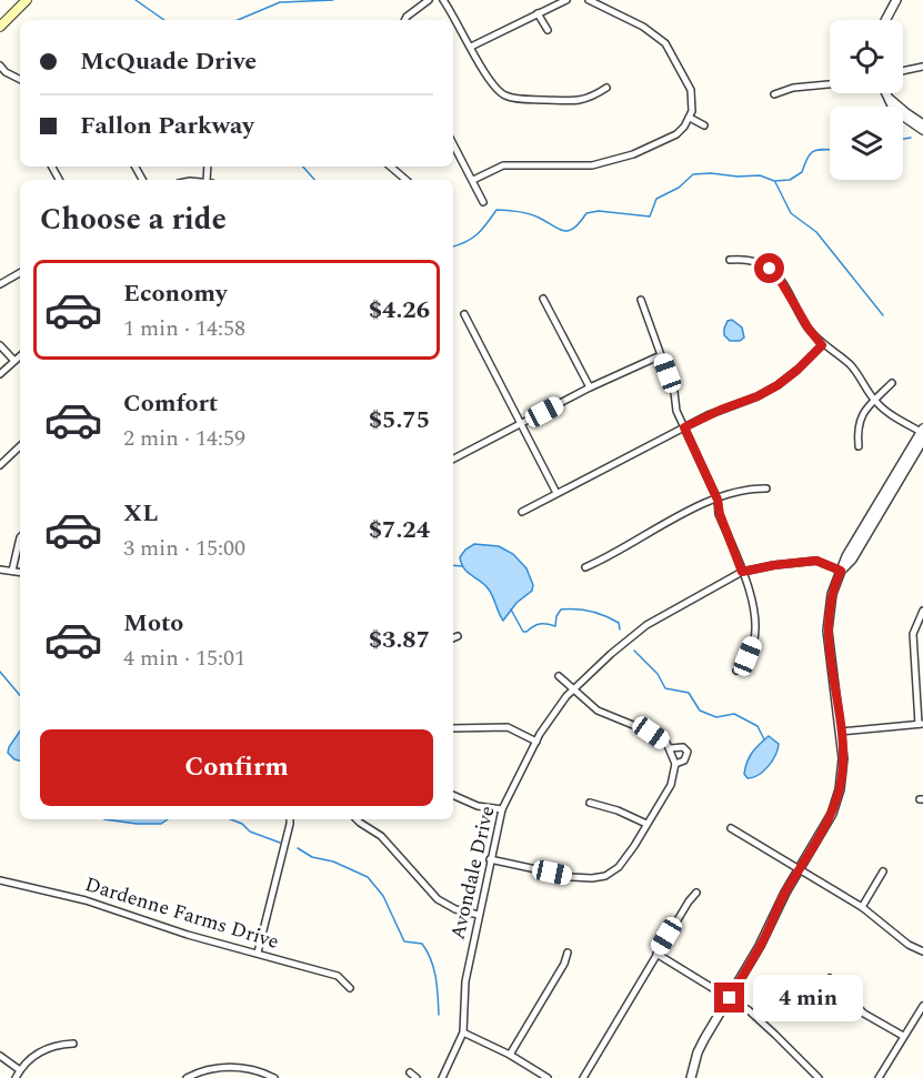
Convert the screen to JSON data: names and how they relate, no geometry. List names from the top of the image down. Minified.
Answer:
{"streets":{"street":["Avondale Drive","Dardenne Farms Drive"]},"page":{"banner":["McQuade Drive","Fallon Parkway"],"heading":"Choose a ride","list":[{"name":"Economy","note":"1 min · 14:58","value":"$4.26"},{"name":"Comfort","note":"2 min · 14:59","value":"$5.75"},{"name":"XL","note":"3 min · 15:00","value":"$7.24"},{"name":"Moto","note":"4 min · 15:01","value":"$3.87"}],"buttons":"Confirm","bubble":"4 min"}}
